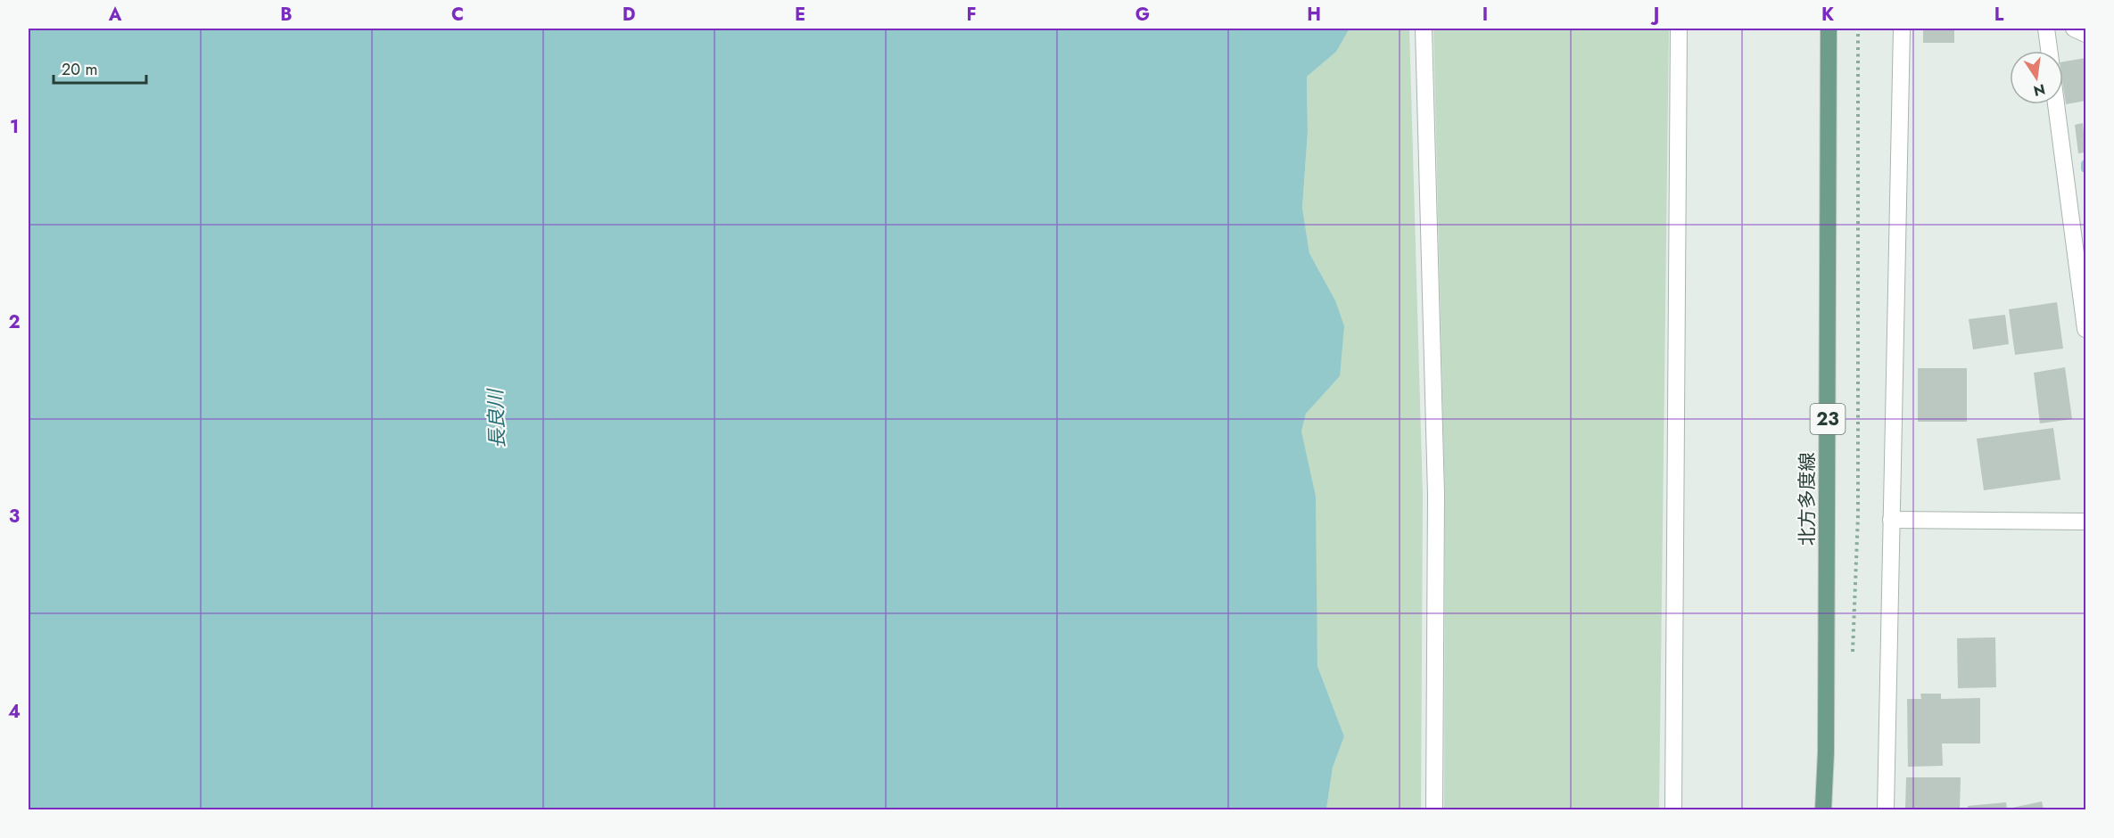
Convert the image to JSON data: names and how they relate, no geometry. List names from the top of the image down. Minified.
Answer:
{"streets":{"main road":["23","北方多度線"]},"water":["長良川"],"scale_bar":"20 m","north":"bottom","grid":{"columns":["A","B","C","D","E","F","G","H","I","J","K","L"],"rows":["1","2","3","4"]}}
